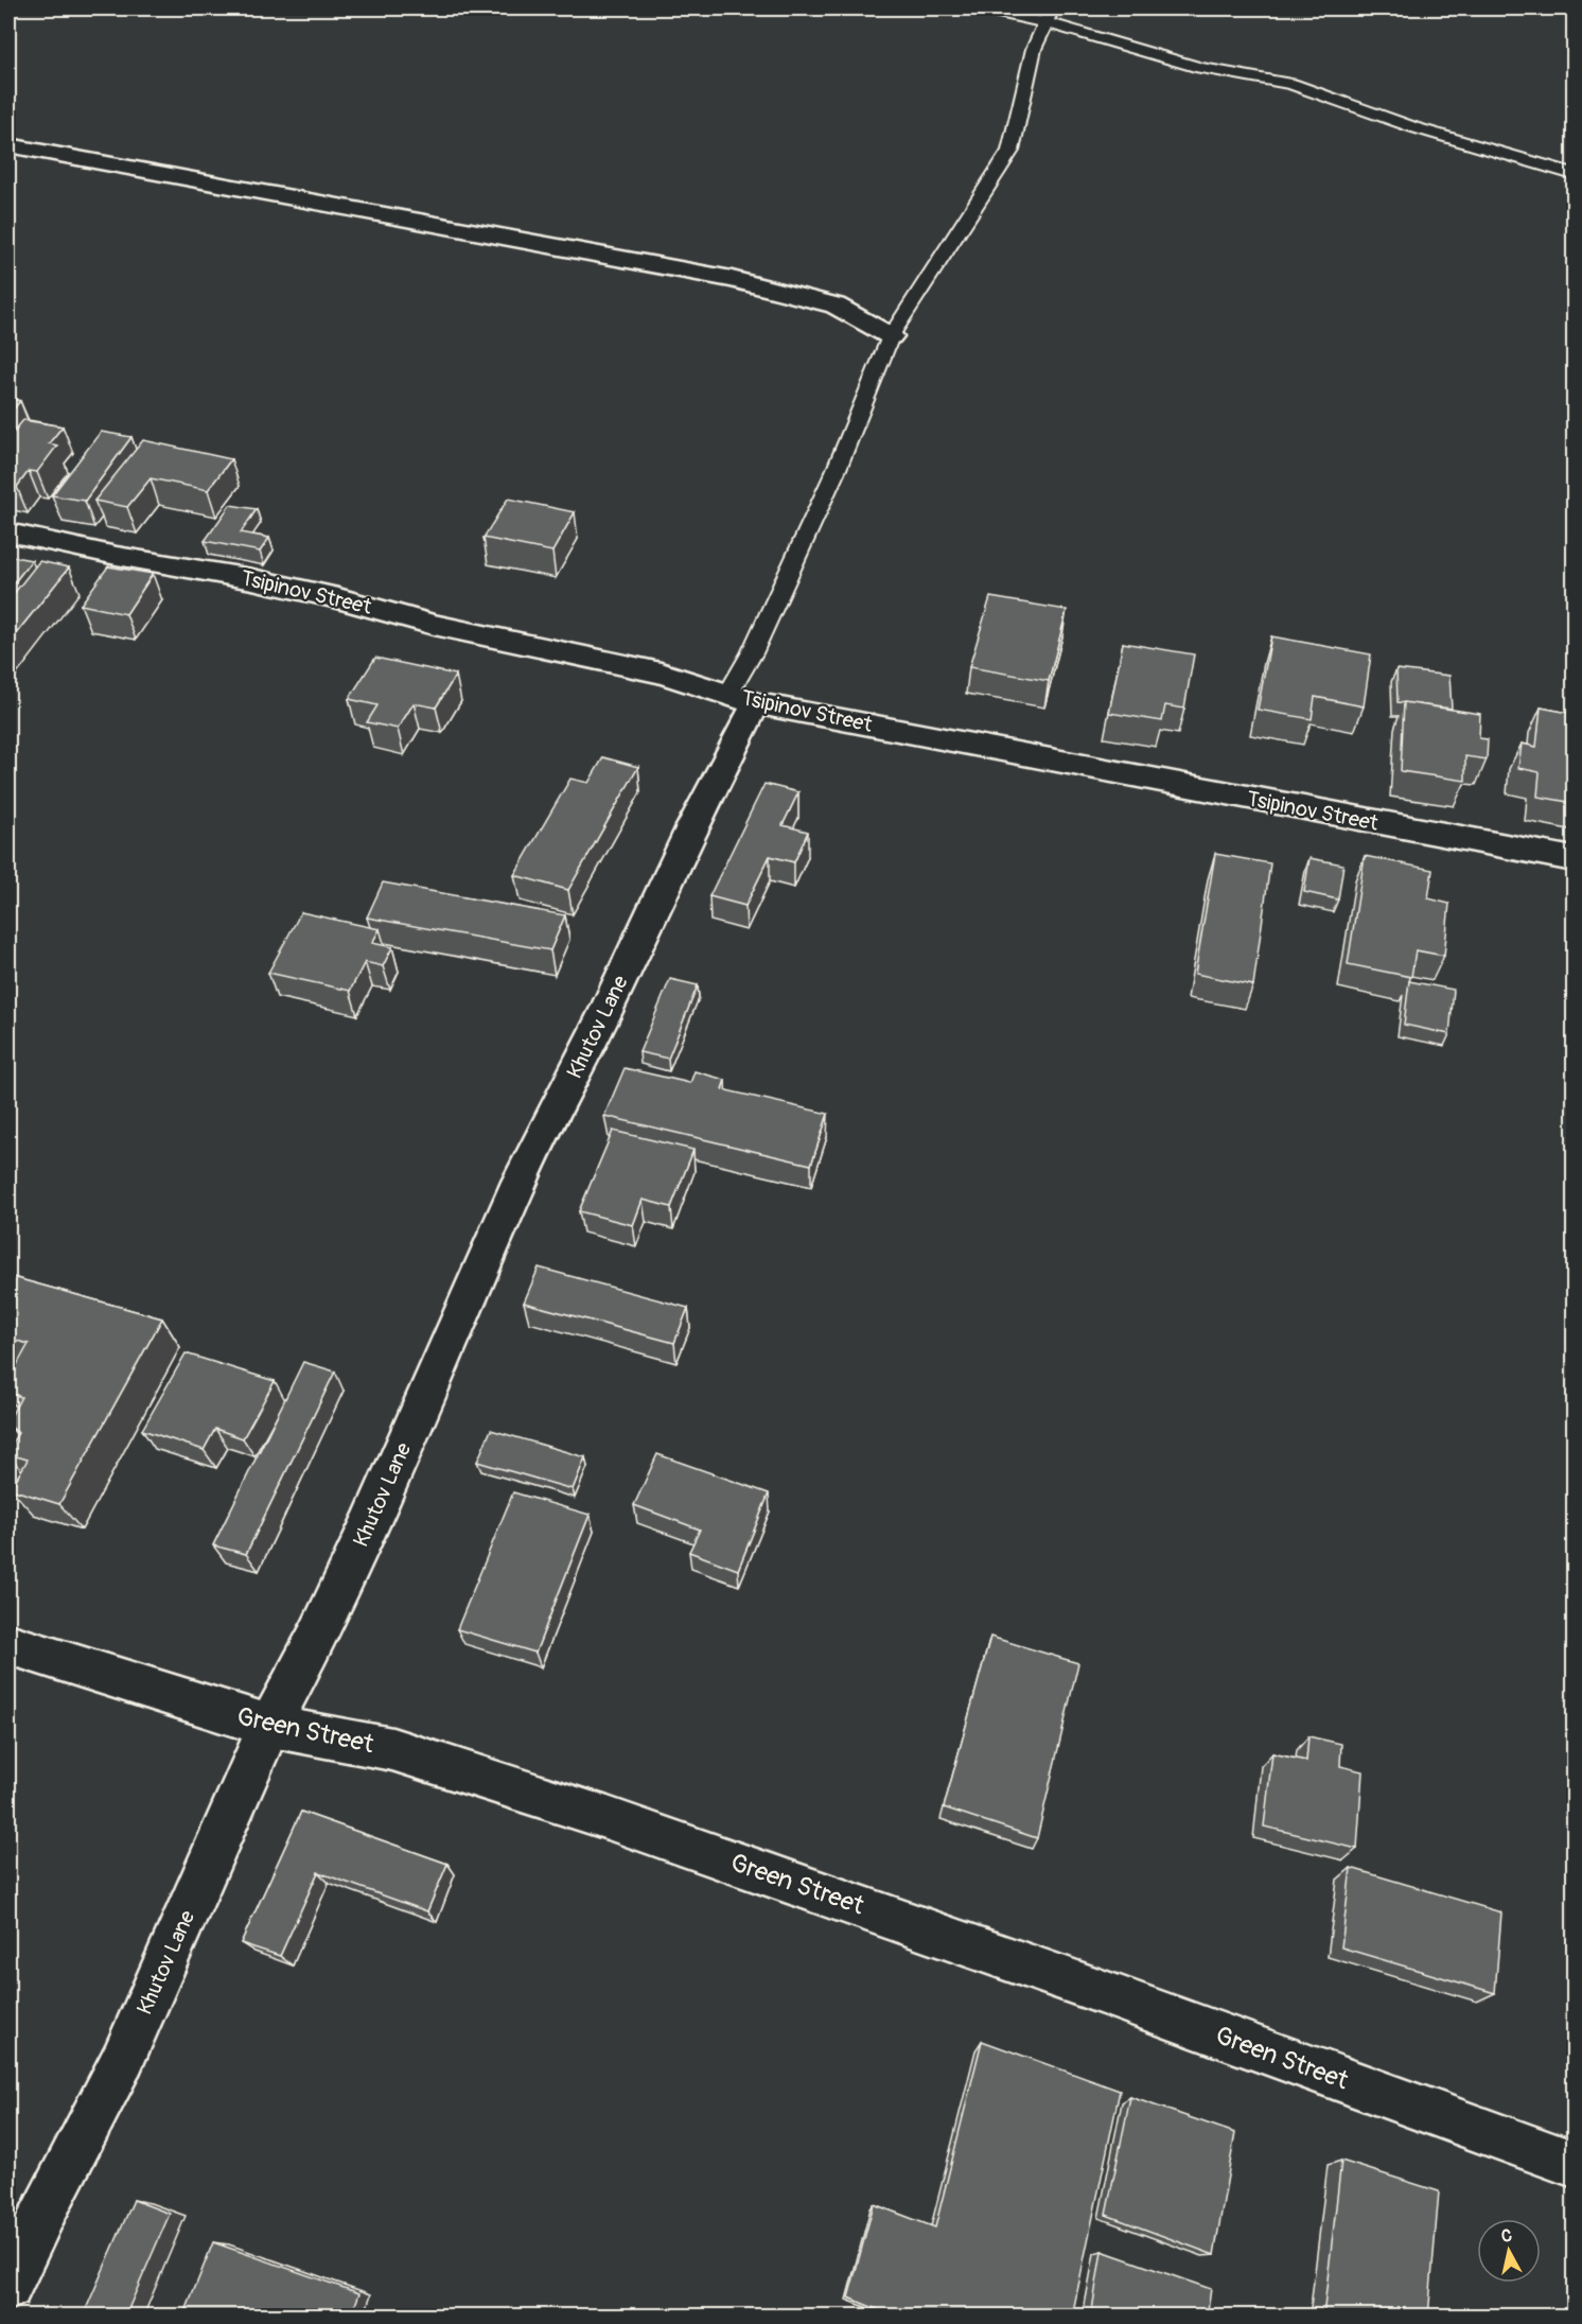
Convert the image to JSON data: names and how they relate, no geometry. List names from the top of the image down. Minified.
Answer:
{"streets":{"street":["Tsipinov Street","Khutov Lane","Green Street"]},"crossings":[["Tsipinov Street","Khutov Lane"],["Khutov Lane","Green Street"]],"north":"top"}
